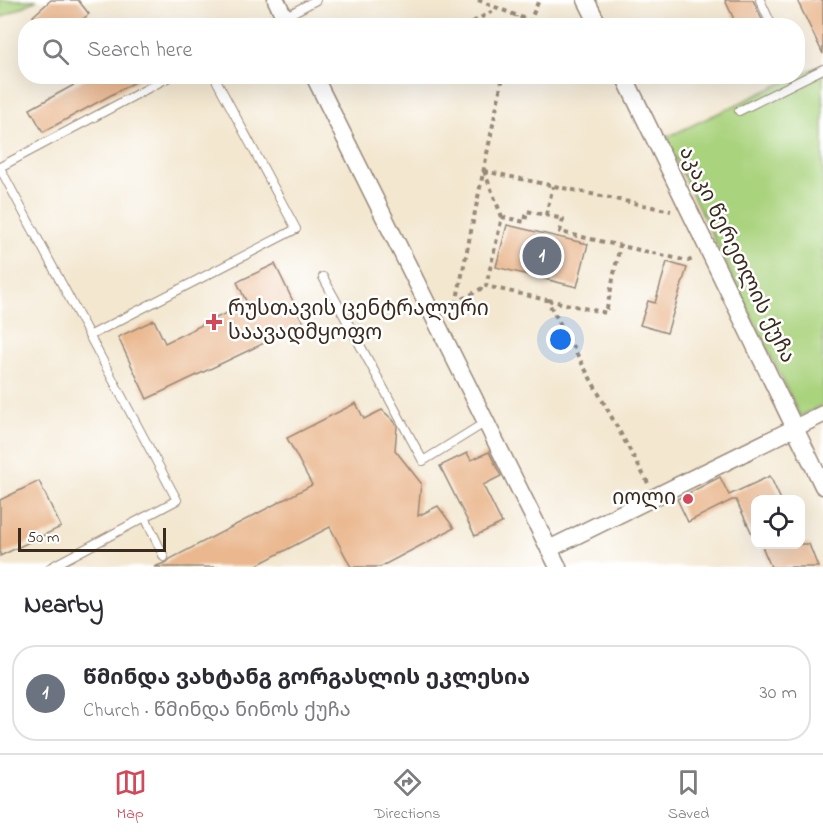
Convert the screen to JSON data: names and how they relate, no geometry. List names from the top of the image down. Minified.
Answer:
{"streets":{"street":["აკაკი წერეთლის ქუჩა"]},"places":{"health":["რუსთავის ცენტრალური საავადმყოფო"],"other":["იოლი"]},"scale_bar":"50 m","page":{"search":"Search here","pins":"1","scale":"50 m","heading":"Nearby","list":[{"mark":"1","name":"წმინდა ვახტანგ გორგასლის ეკლესია","note":"Church · წმინდა ნინოს ქუჩა","value":"30 m"}],"nav":["Map","Directions","Saved"]}}
